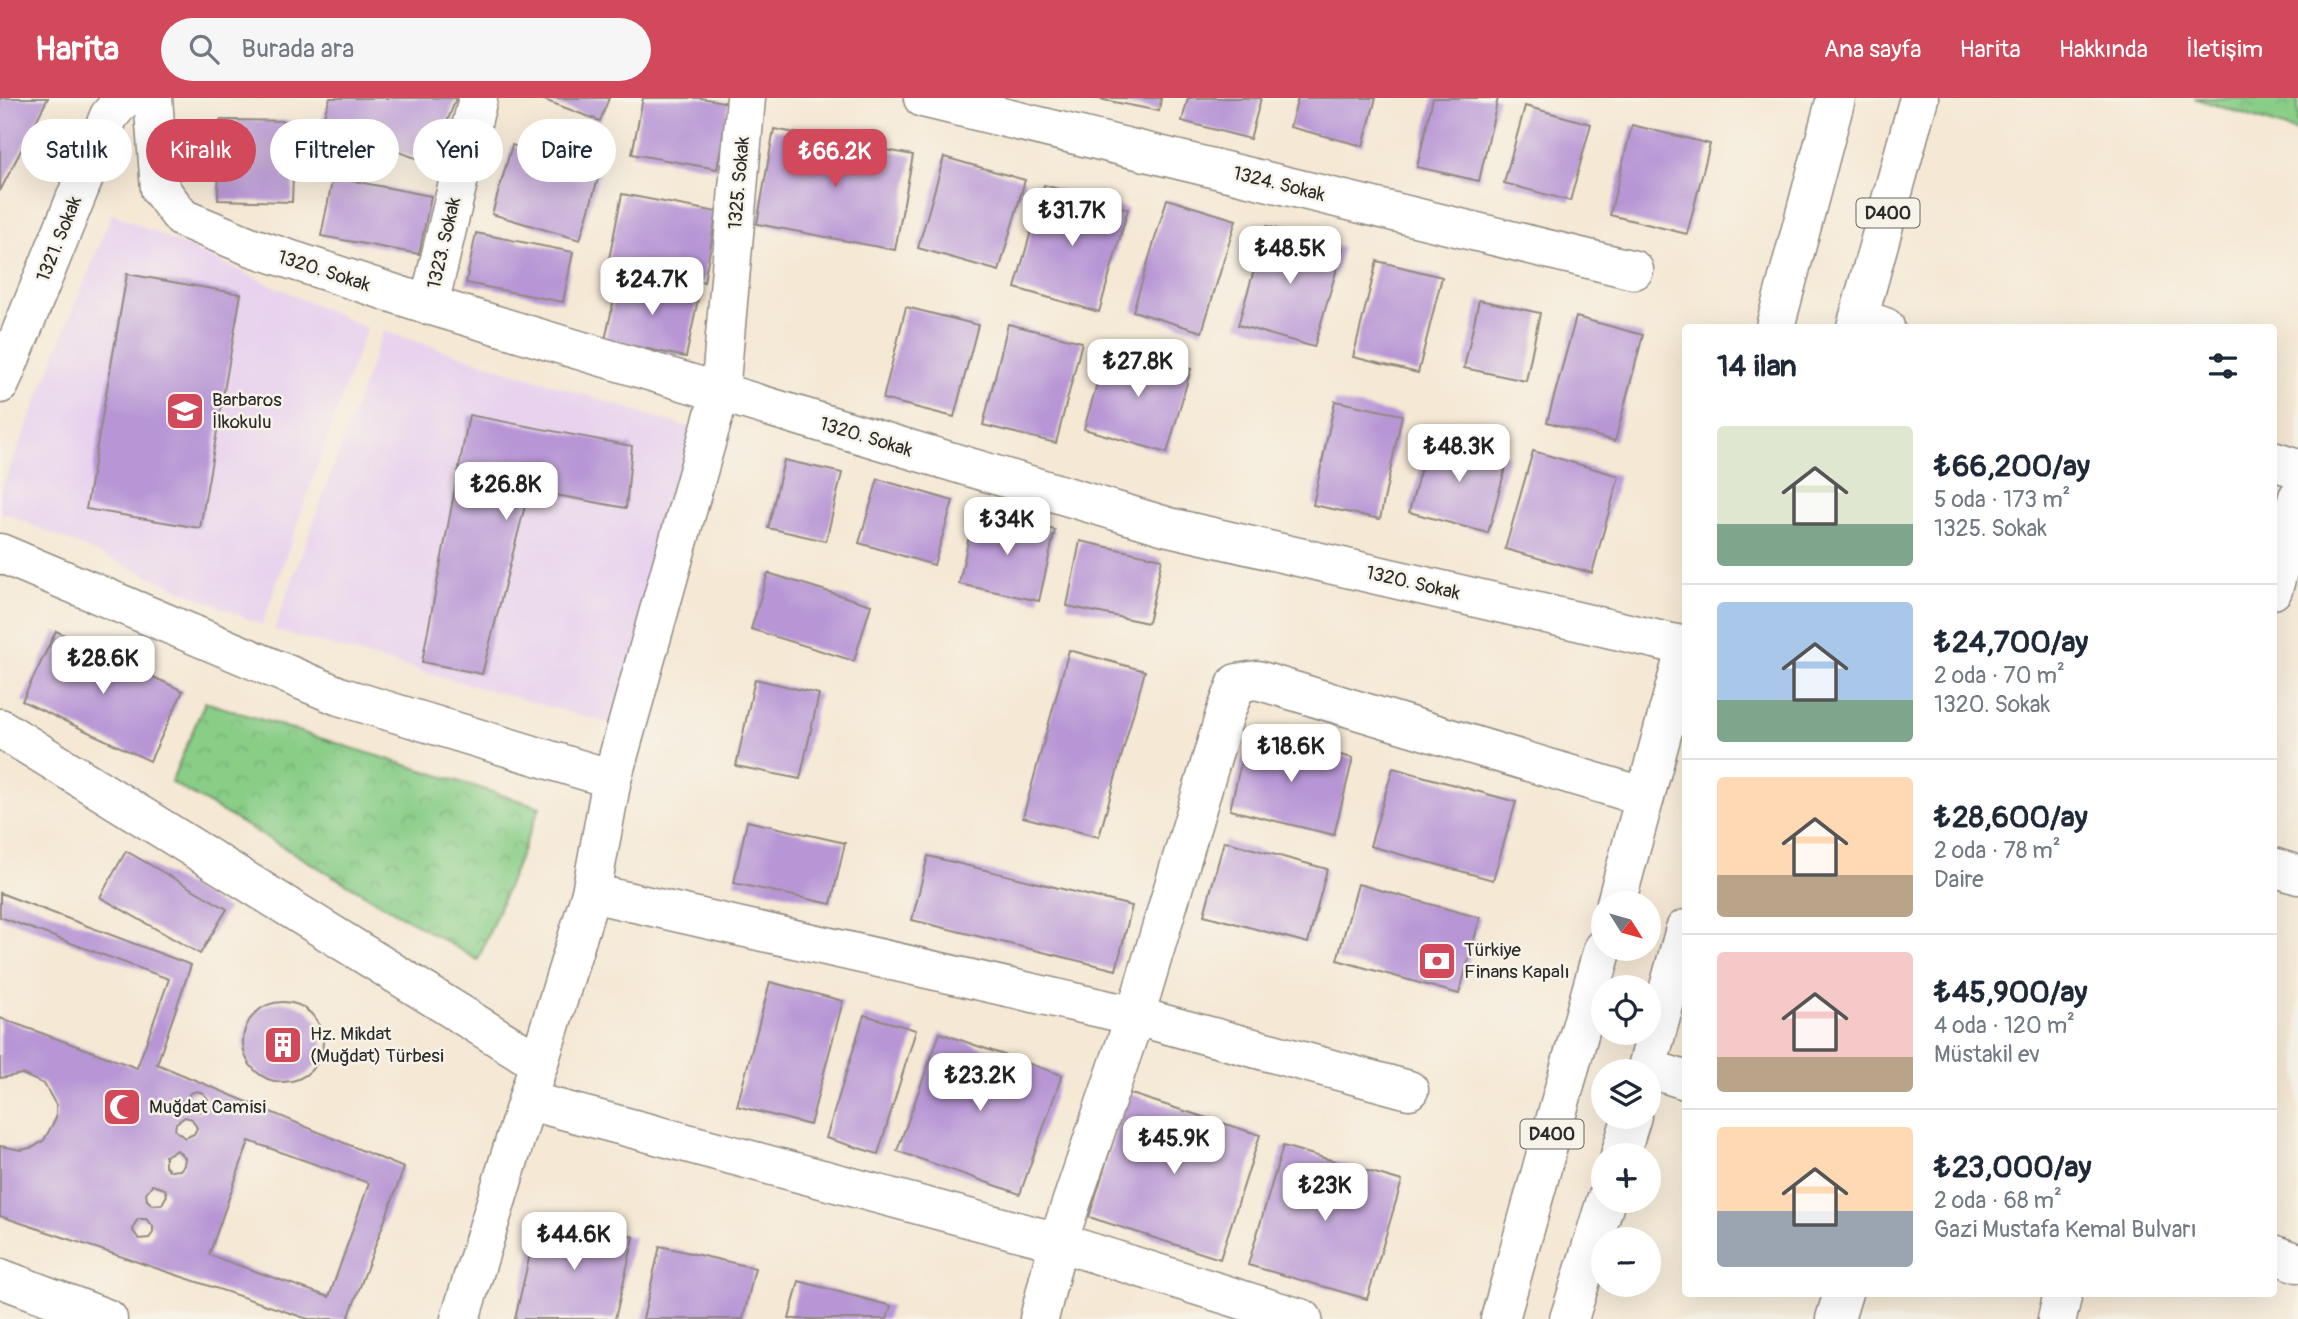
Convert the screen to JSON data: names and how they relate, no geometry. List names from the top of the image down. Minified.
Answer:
{"streets":{"main road":["1325. Sokak","1324. Sokak","D400","1321. Sokak","1323. Sokak","1320. Sokak"]},"crossings":[["1325. Sokak","1320. Sokak"],["1323. Sokak","1320. Sokak"]],"places":{"school or university":["Barbaros İlkokulu"],"bank":["Türkiye Finans Kapalı"],"building":["Hz. Mikdat (Muğdat) Türbesi"],"mosque":["Muğdat Camisi"]},"north":"bottom right","page":{"header":"Harita","search":"Burada ara","nav":["Ana sayfa","Harita","Hakkında","İletişim"],"chip":["Satılık","Kiralık","Filtreler","Yeni","Daire"],"price":["₺66.2K","₺31.7K","₺48.5K","₺24.7K","₺27.8K","₺48.3K","₺26.8K","₺34K","₺28.6K","₺18.6K","₺23.2K","₺45.9K","₺23K","₺44.6K"],"heading":"14 ilan","list":[{"name":"₺66,200/ay","note":"5 oda · 173 m² · 1325. Sokak"},{"name":"₺24,700/ay","note":"2 oda · 70 m² · 1320. Sokak"},{"name":"₺28,600/ay","note":"2 oda · 78 m² · Daire"},{"name":"₺45,900/ay","note":"4 oda · 120 m² · Müstakil ev"},{"name":"₺23,000/ay","note":"2 oda · 68 m² · Gazi Mustafa Kemal Bulvarı"}],"map_buttons":["+","−"]}}
